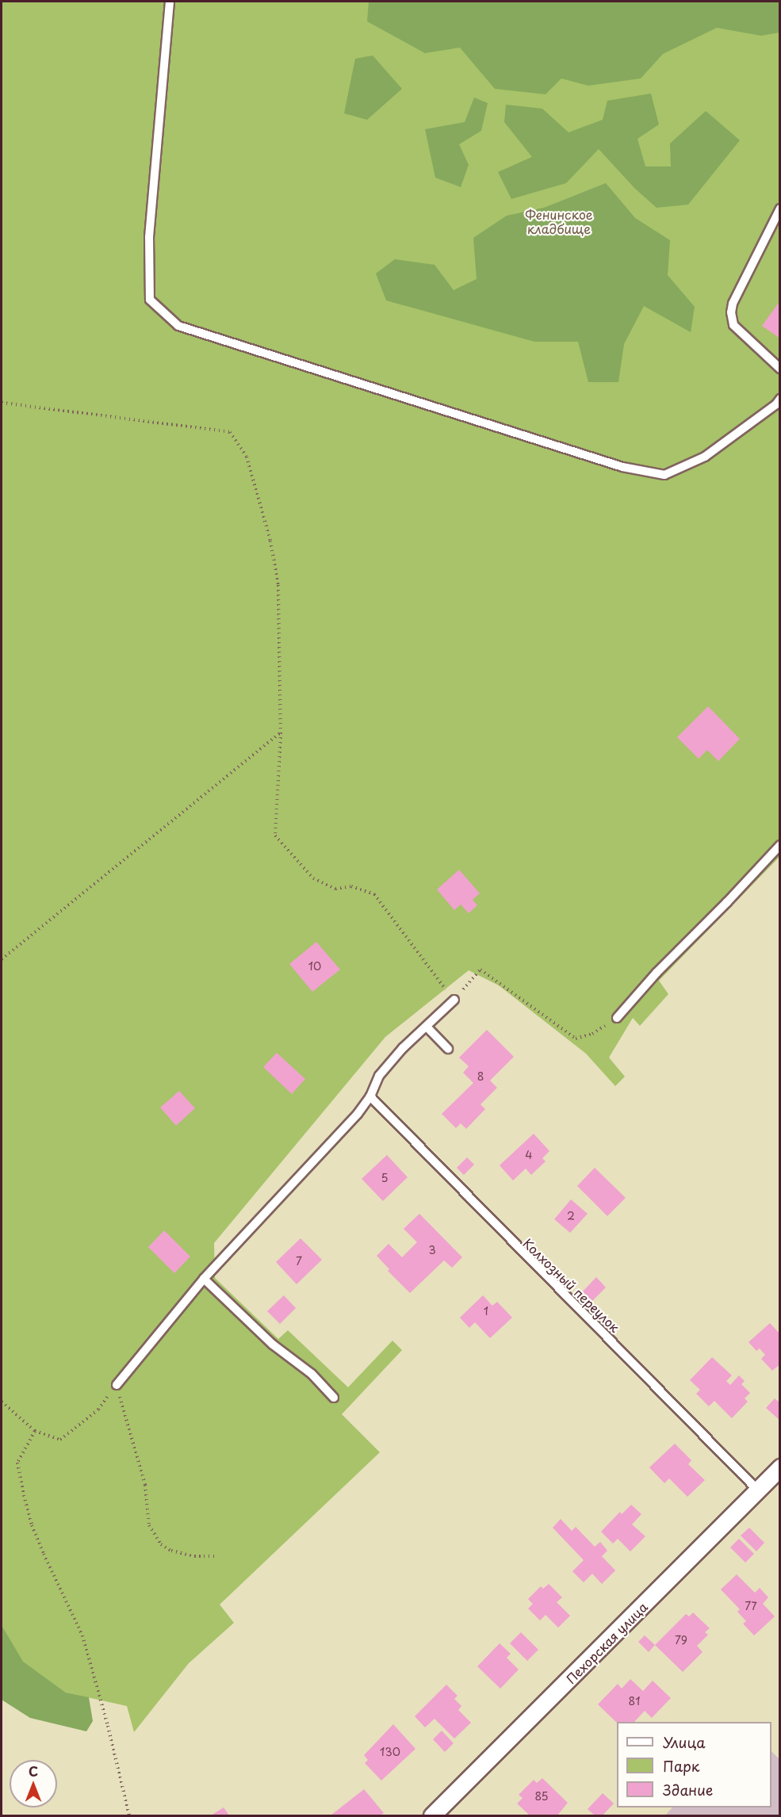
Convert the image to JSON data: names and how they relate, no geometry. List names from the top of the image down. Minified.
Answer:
{"streets":{"street":["Пехорская улица"],"lane":["Колхозный переулок"]},"crossings":[["Колхозный переулок","Пехорская улица"]],"parks":["Фенинское кладбище"],"house_numbers":["10","8","4","5","2","3","7","1","77","79","81","130","85"],"legend":["Улица","Парк","Здание"],"north":"top"}
